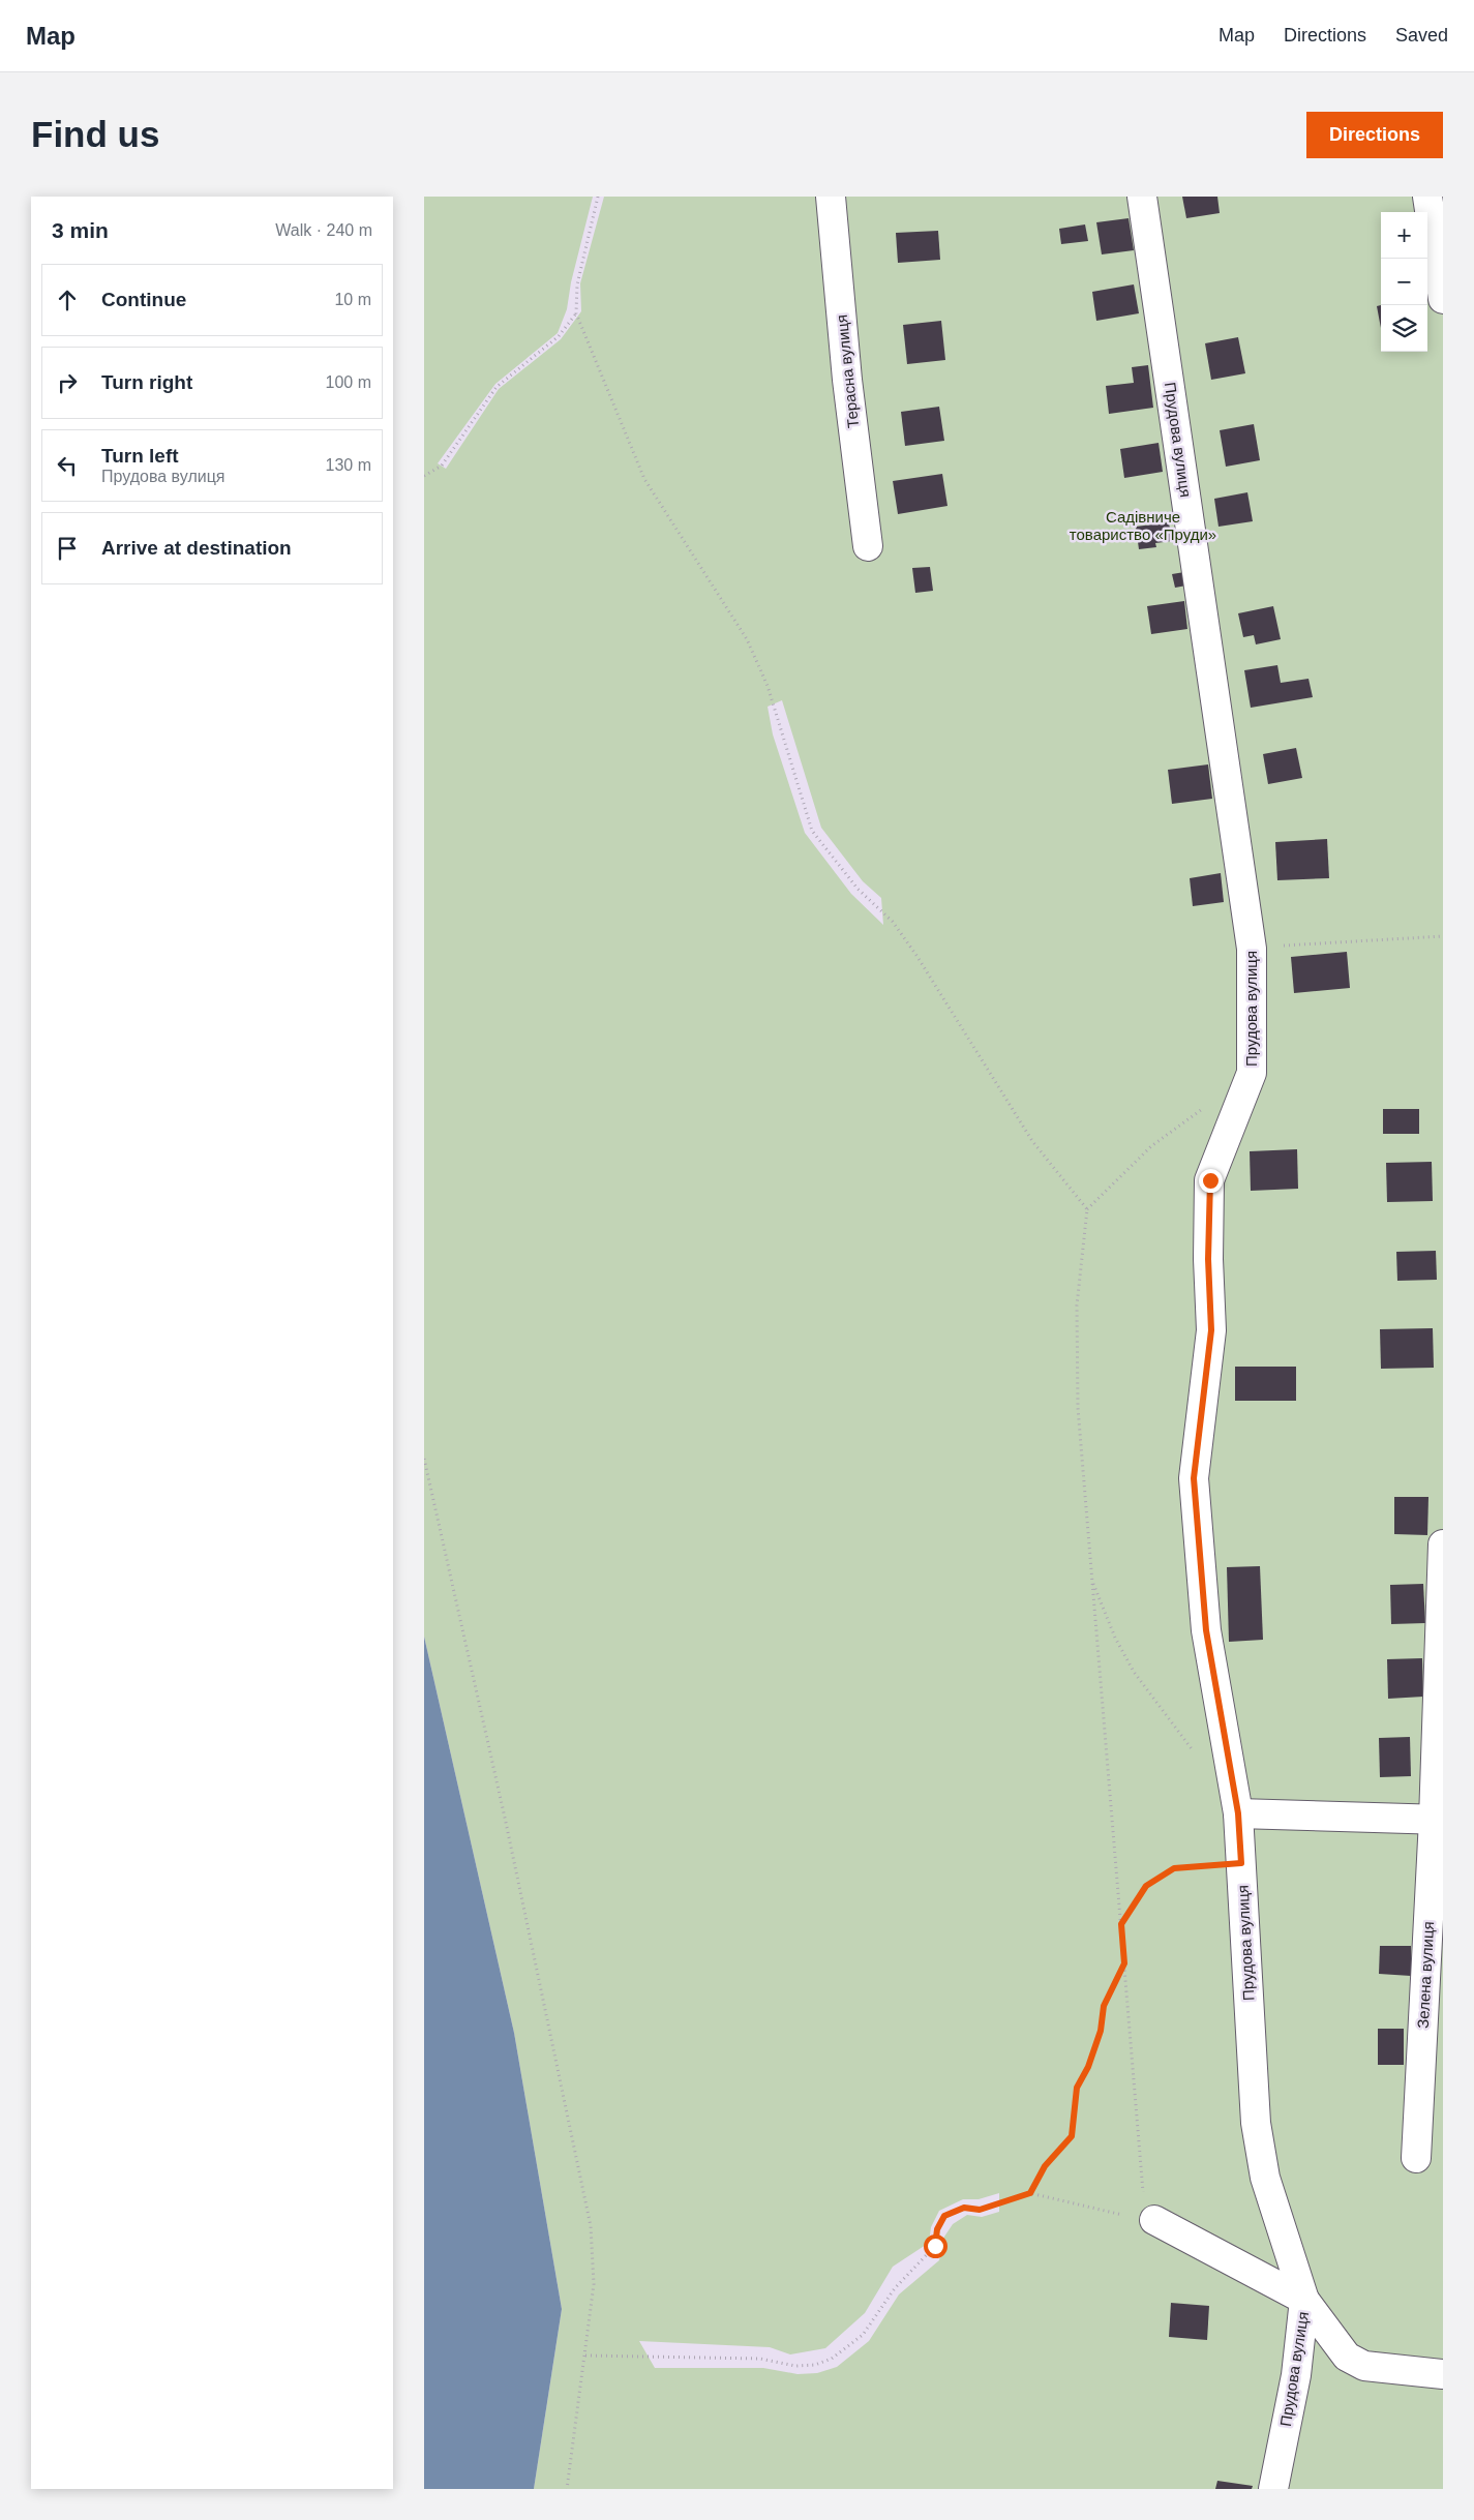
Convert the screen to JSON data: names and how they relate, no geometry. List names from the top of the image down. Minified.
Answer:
{"streets":{"lane":["Терасна вулиця","Прудова вулиця","Зелена вулиця"]},"parks":["Садівниче товариство «Пруди»"],"page":{"header":"Map","nav":["Map","Directions","Saved"],"buttons":"Directions","title":"Find us","heading":["3 min","Walk · 240 m"],"map_buttons":["+","−"],"list":[["Continue","10 m"],["Turn right","100 m"],["Turn left","Прудова вулиця","130 m"],"Arrive at destination"]}}
